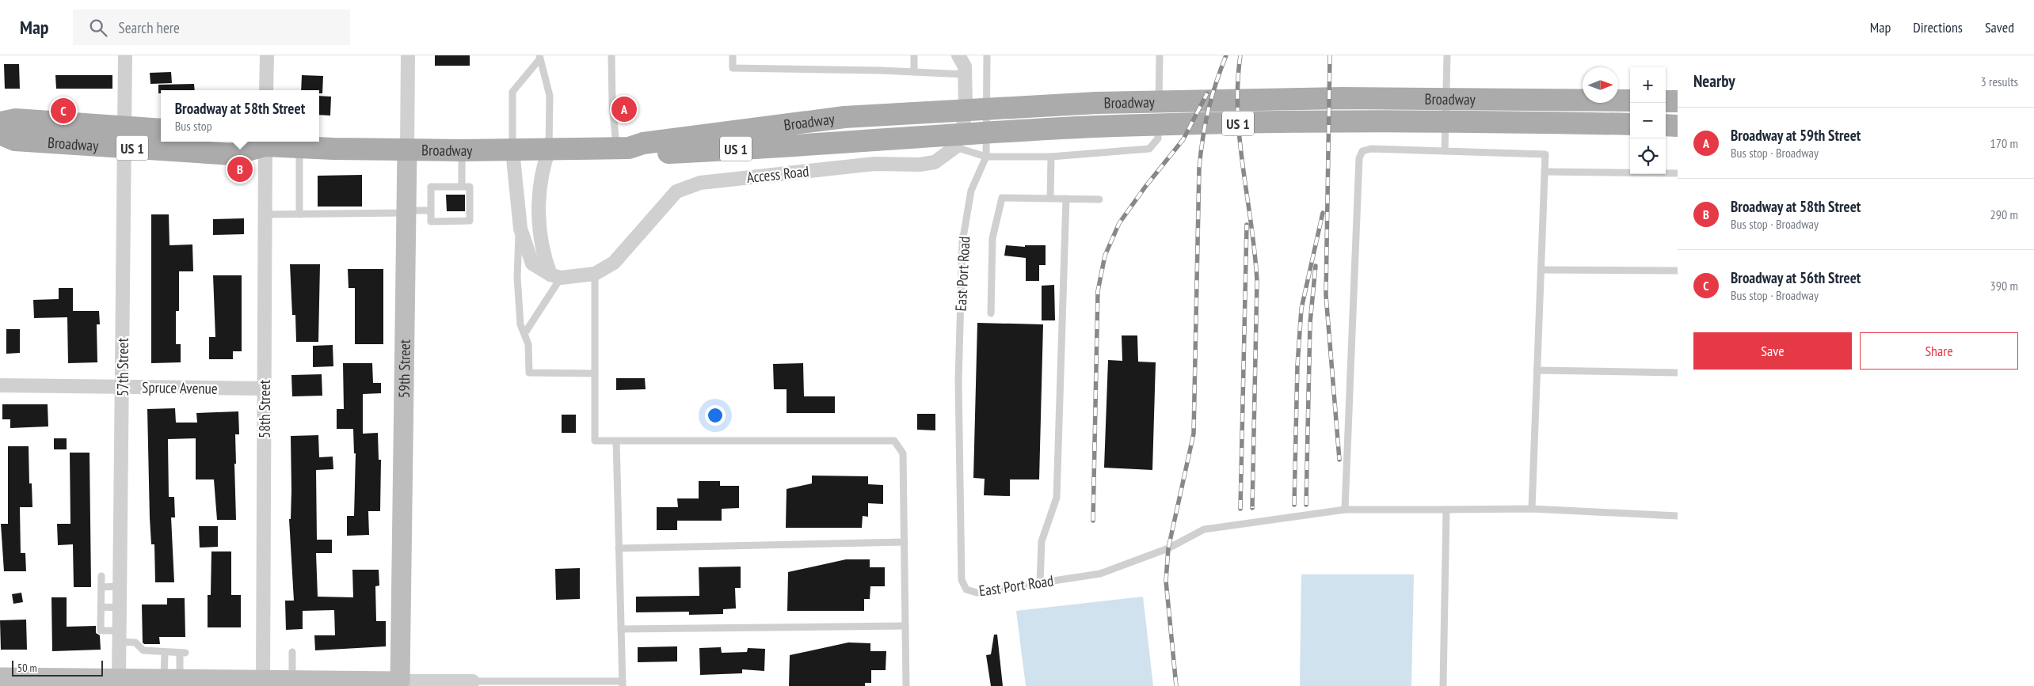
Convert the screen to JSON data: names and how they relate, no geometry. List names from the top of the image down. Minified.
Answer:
{"streets":{"main road":["Broadway","US 1"],"street":["Access Road","57th Street","59th Street","Spruce Avenue","58th Street"],"lane":["East Port Road"]},"crossings":[["Broadway","57th Street"],["Broadway","59th Street"],["57th Street","Spruce Avenue"],["Spruce Avenue","58th Street"]],"scale_bar":"50 m","north":"right","page":{"header":"Map","search":"Search here","nav":["Map","Directions","Saved"],"heading":["Nearby","3 results"],"map_buttons":["+","−"],"popup":["Broadway at 58th Street","Bus stop"],"pins":["A","C","B"],"list":[{"mark":"A","name":"Broadway at 59th Street","note":"Bus stop · Broadway","value":"170 m"},{"mark":"B","name":"Broadway at 58th Street","note":"Bus stop · Broadway","value":"290 m"},{"mark":"C","name":"Broadway at 56th Street","note":"Bus stop · Broadway","value":"390 m"}],"buttons":["Save","Share"],"scale":"50 m"}}
